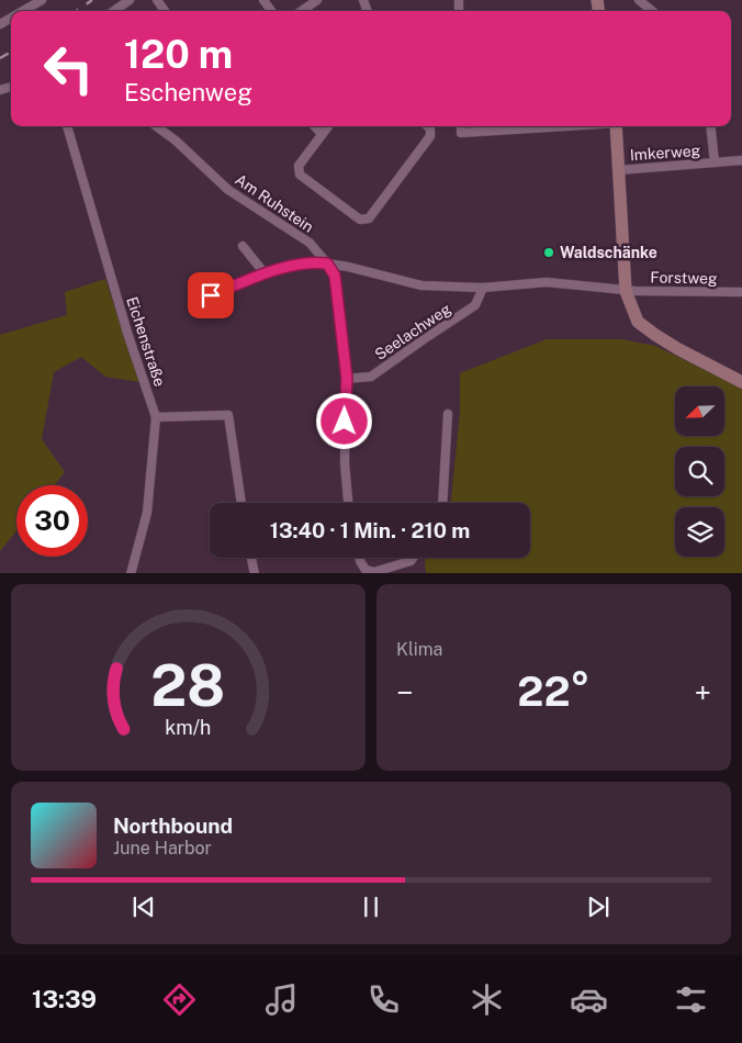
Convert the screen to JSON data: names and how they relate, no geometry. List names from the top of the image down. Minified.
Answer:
{"streets":{"street":["Imkerweg","Am Ruhstein","Forstweg","Seelachweg","Eichenstraße"]},"places":["Waldschänke"],"north":"bottom left","page":{"turn":["120 m","Eschenweg"],"limit":"30","trip":"13:40 · 1 Min. · 210 m","tile":"Klima","heat":["−","22°","+"],"song":["Northbound","June Harbor"],"tabs":"13:39","gauge":["28","km/h"]}}
